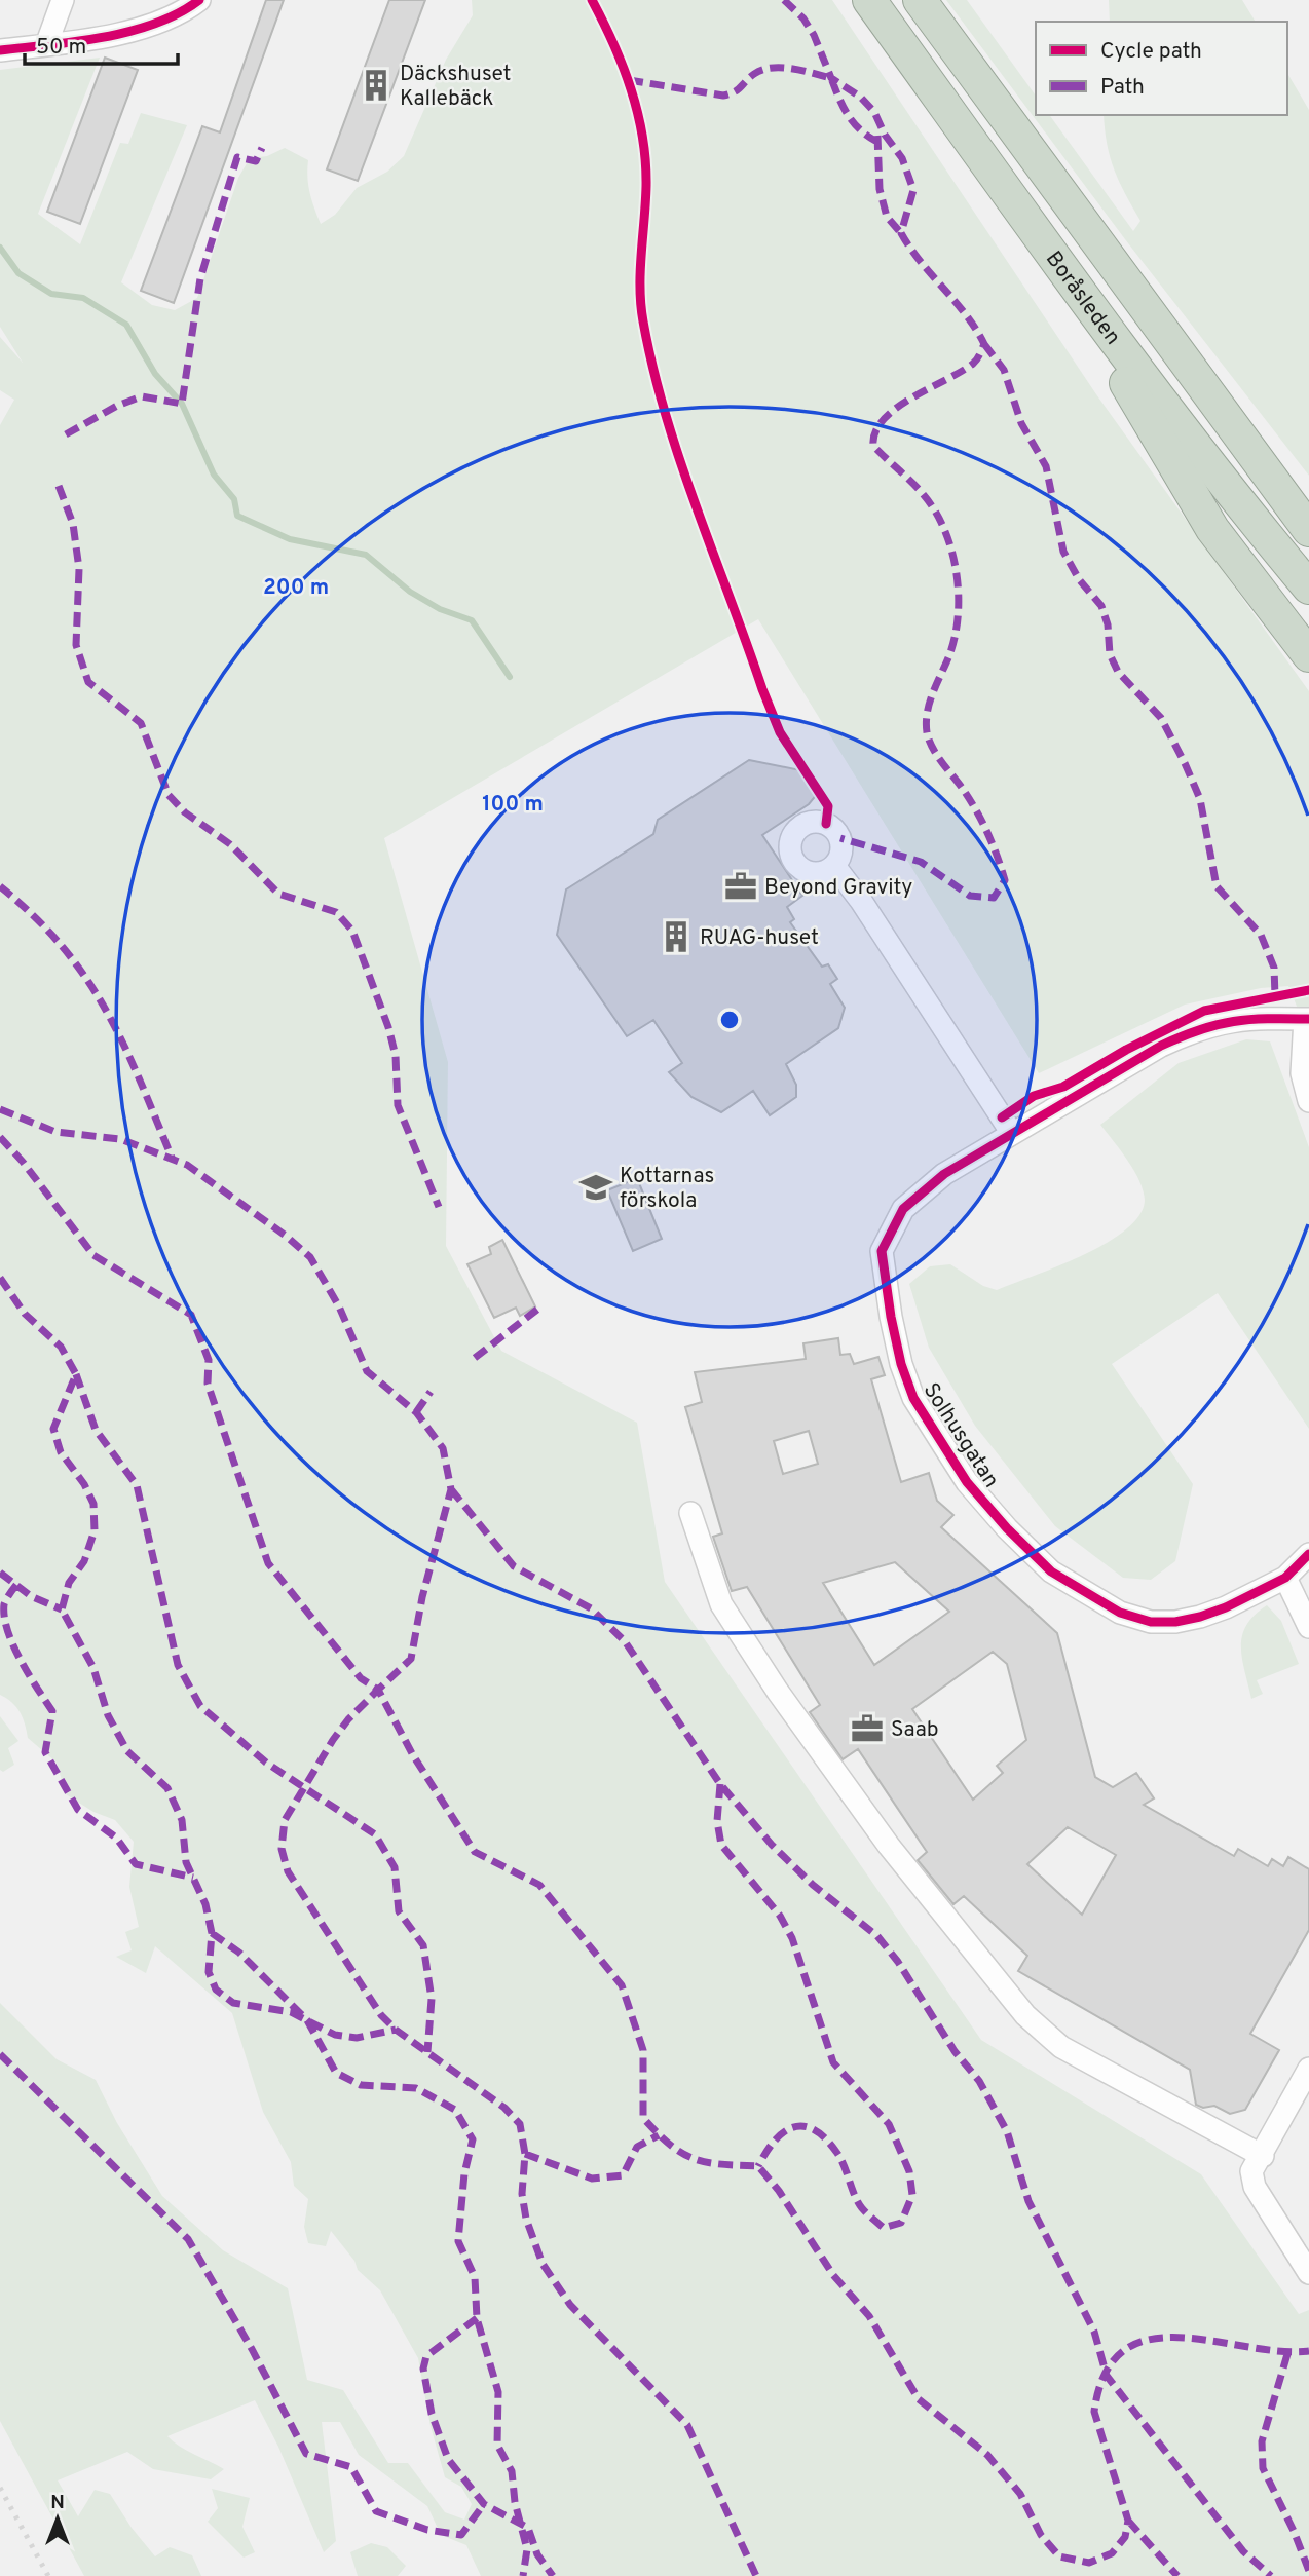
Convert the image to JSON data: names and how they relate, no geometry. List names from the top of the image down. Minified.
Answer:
{"streets":{"highway":["Boråsleden"],"street":["Solhusgatan"]},"places":{"building":["Däckshuset Kallebäck","RUAG-huset"],"office":["Beyond Gravity","Saab"],"school or university":["Kottarnas förskola"]},"legend":["Cycle path","Path"],"scale_bar":"50 m","north":"top","rings":["200 m","100 m"]}
